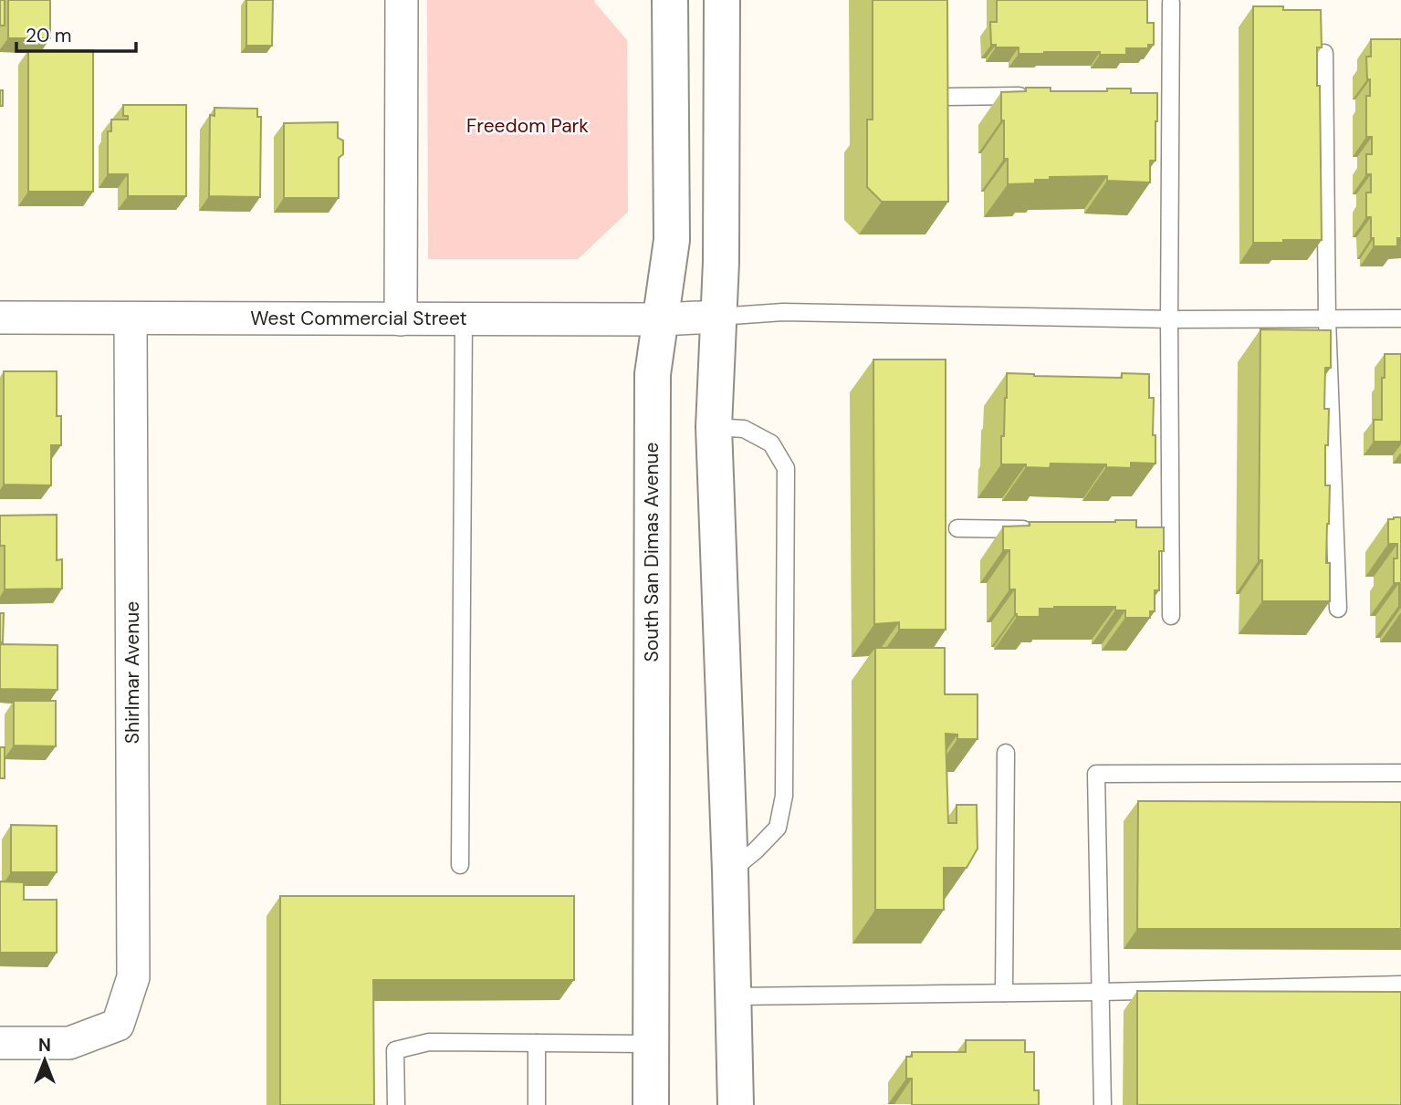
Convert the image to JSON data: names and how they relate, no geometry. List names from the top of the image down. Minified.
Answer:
{"streets":{"street":["West Commercial Street","South San Dimas Avenue","Shirlmar Avenue"]},"crossings":[["West Commercial Street","South San Dimas Avenue"],["West Commercial Street","Shirlmar Avenue"]],"parks":["Freedom Park"],"scale_bar":"20 m","north":"top"}
